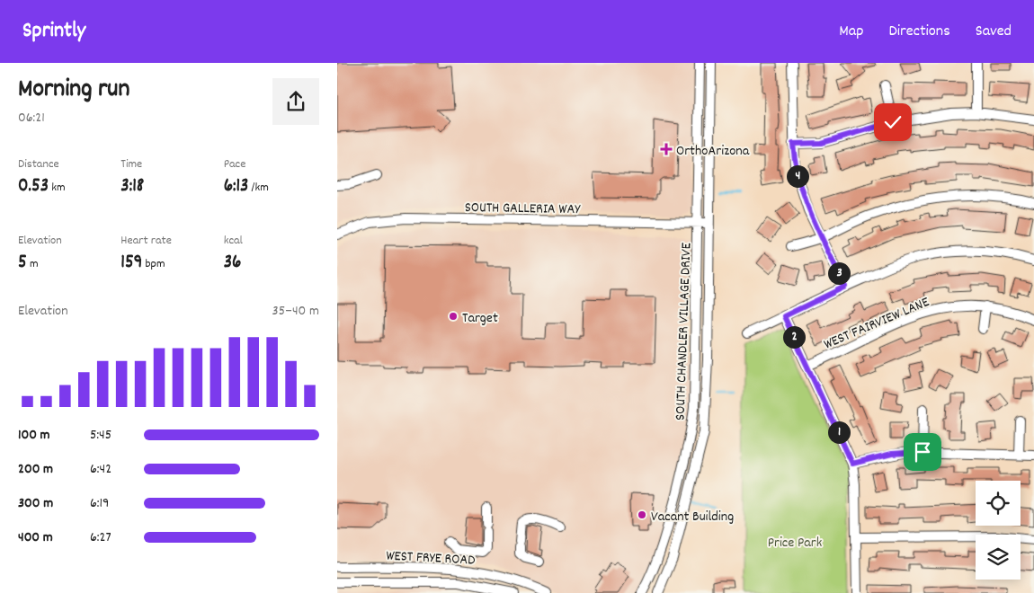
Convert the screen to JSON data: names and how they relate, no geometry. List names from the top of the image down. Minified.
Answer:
{"streets":{"street":["SOUTH GALLERIA WAY","WEST FAIRVIEW LANE","SOUTH CHANDLER VILLAGE DRIVE","WEST FRYE ROAD"]},"crossings":[["SOUTH GALLERIA WAY","SOUTH CHANDLER VILLAGE DRIVE"]],"parks":["Price Park"],"places":{"health":["OrthoArizona"],"other":["Target","Vacant Building"]},"page":{"header":"Sprintly","nav":["Map","Directions","Saved"],"heading":["Morning run","06:21"],"stats":[["Distance","0.53 km"],["Time","3:18"],["Pace","6:13 /km"],["Elevation","5 m"],["Heart rate","159 bpm"],["kcal","36"]],"pins":["4","3","2","1"],"chart":["Elevation","35–40 m"],"list":[{"name":"100 m","note":"5:45"},{"name":"200 m","note":"6:42"},{"name":"300 m","note":"6:19"},{"name":"400 m","note":"6:27"}]}}
